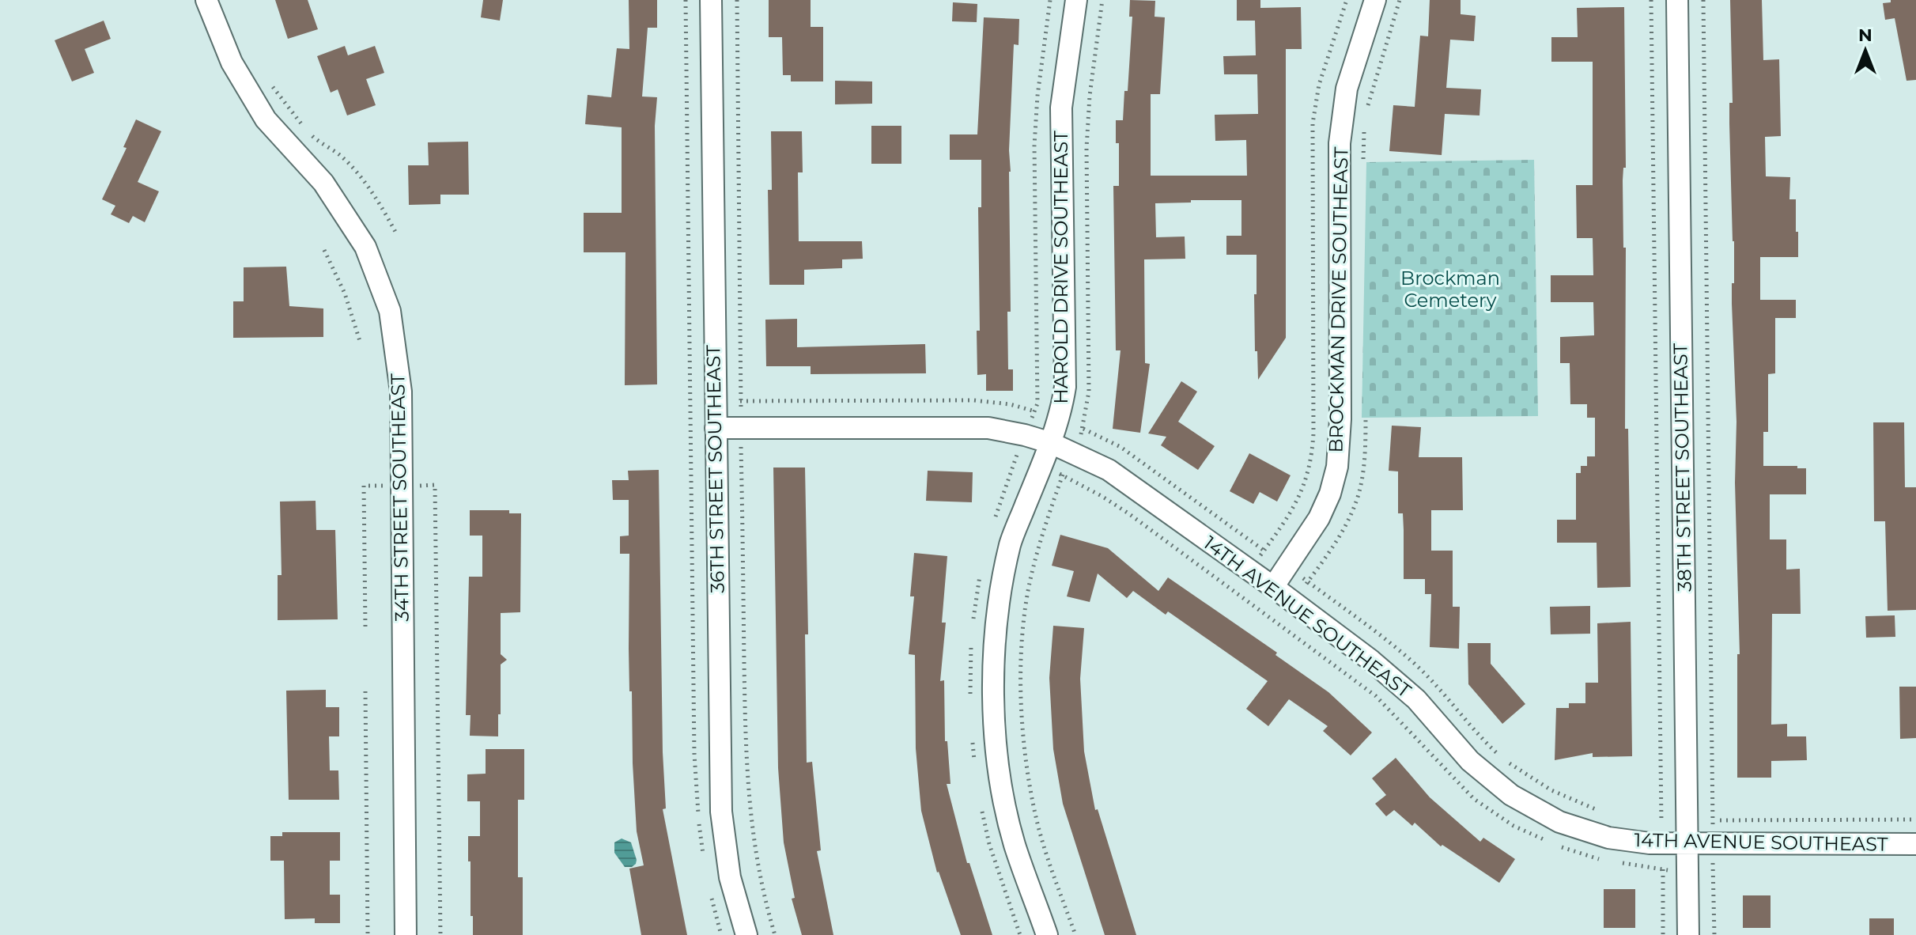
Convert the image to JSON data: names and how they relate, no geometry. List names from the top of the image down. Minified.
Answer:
{"streets":{"street":["HAROLD DRIVE SOUTHEAST","BROCKMAN DRIVE SOUTHEAST","38TH STREET SOUTHEAST","36TH STREET SOUTHEAST","34TH STREET SOUTHEAST","14TH AVENUE SOUTHEAST"]},"crossings":[["HAROLD DRIVE SOUTHEAST","14TH AVENUE SOUTHEAST"],["BROCKMAN DRIVE SOUTHEAST","14TH AVENUE SOUTHEAST"],["38TH STREET SOUTHEAST","14TH AVENUE SOUTHEAST"],["36TH STREET SOUTHEAST","14TH AVENUE SOUTHEAST"]],"parks":["Brockman Cemetery"],"north":"top"}
